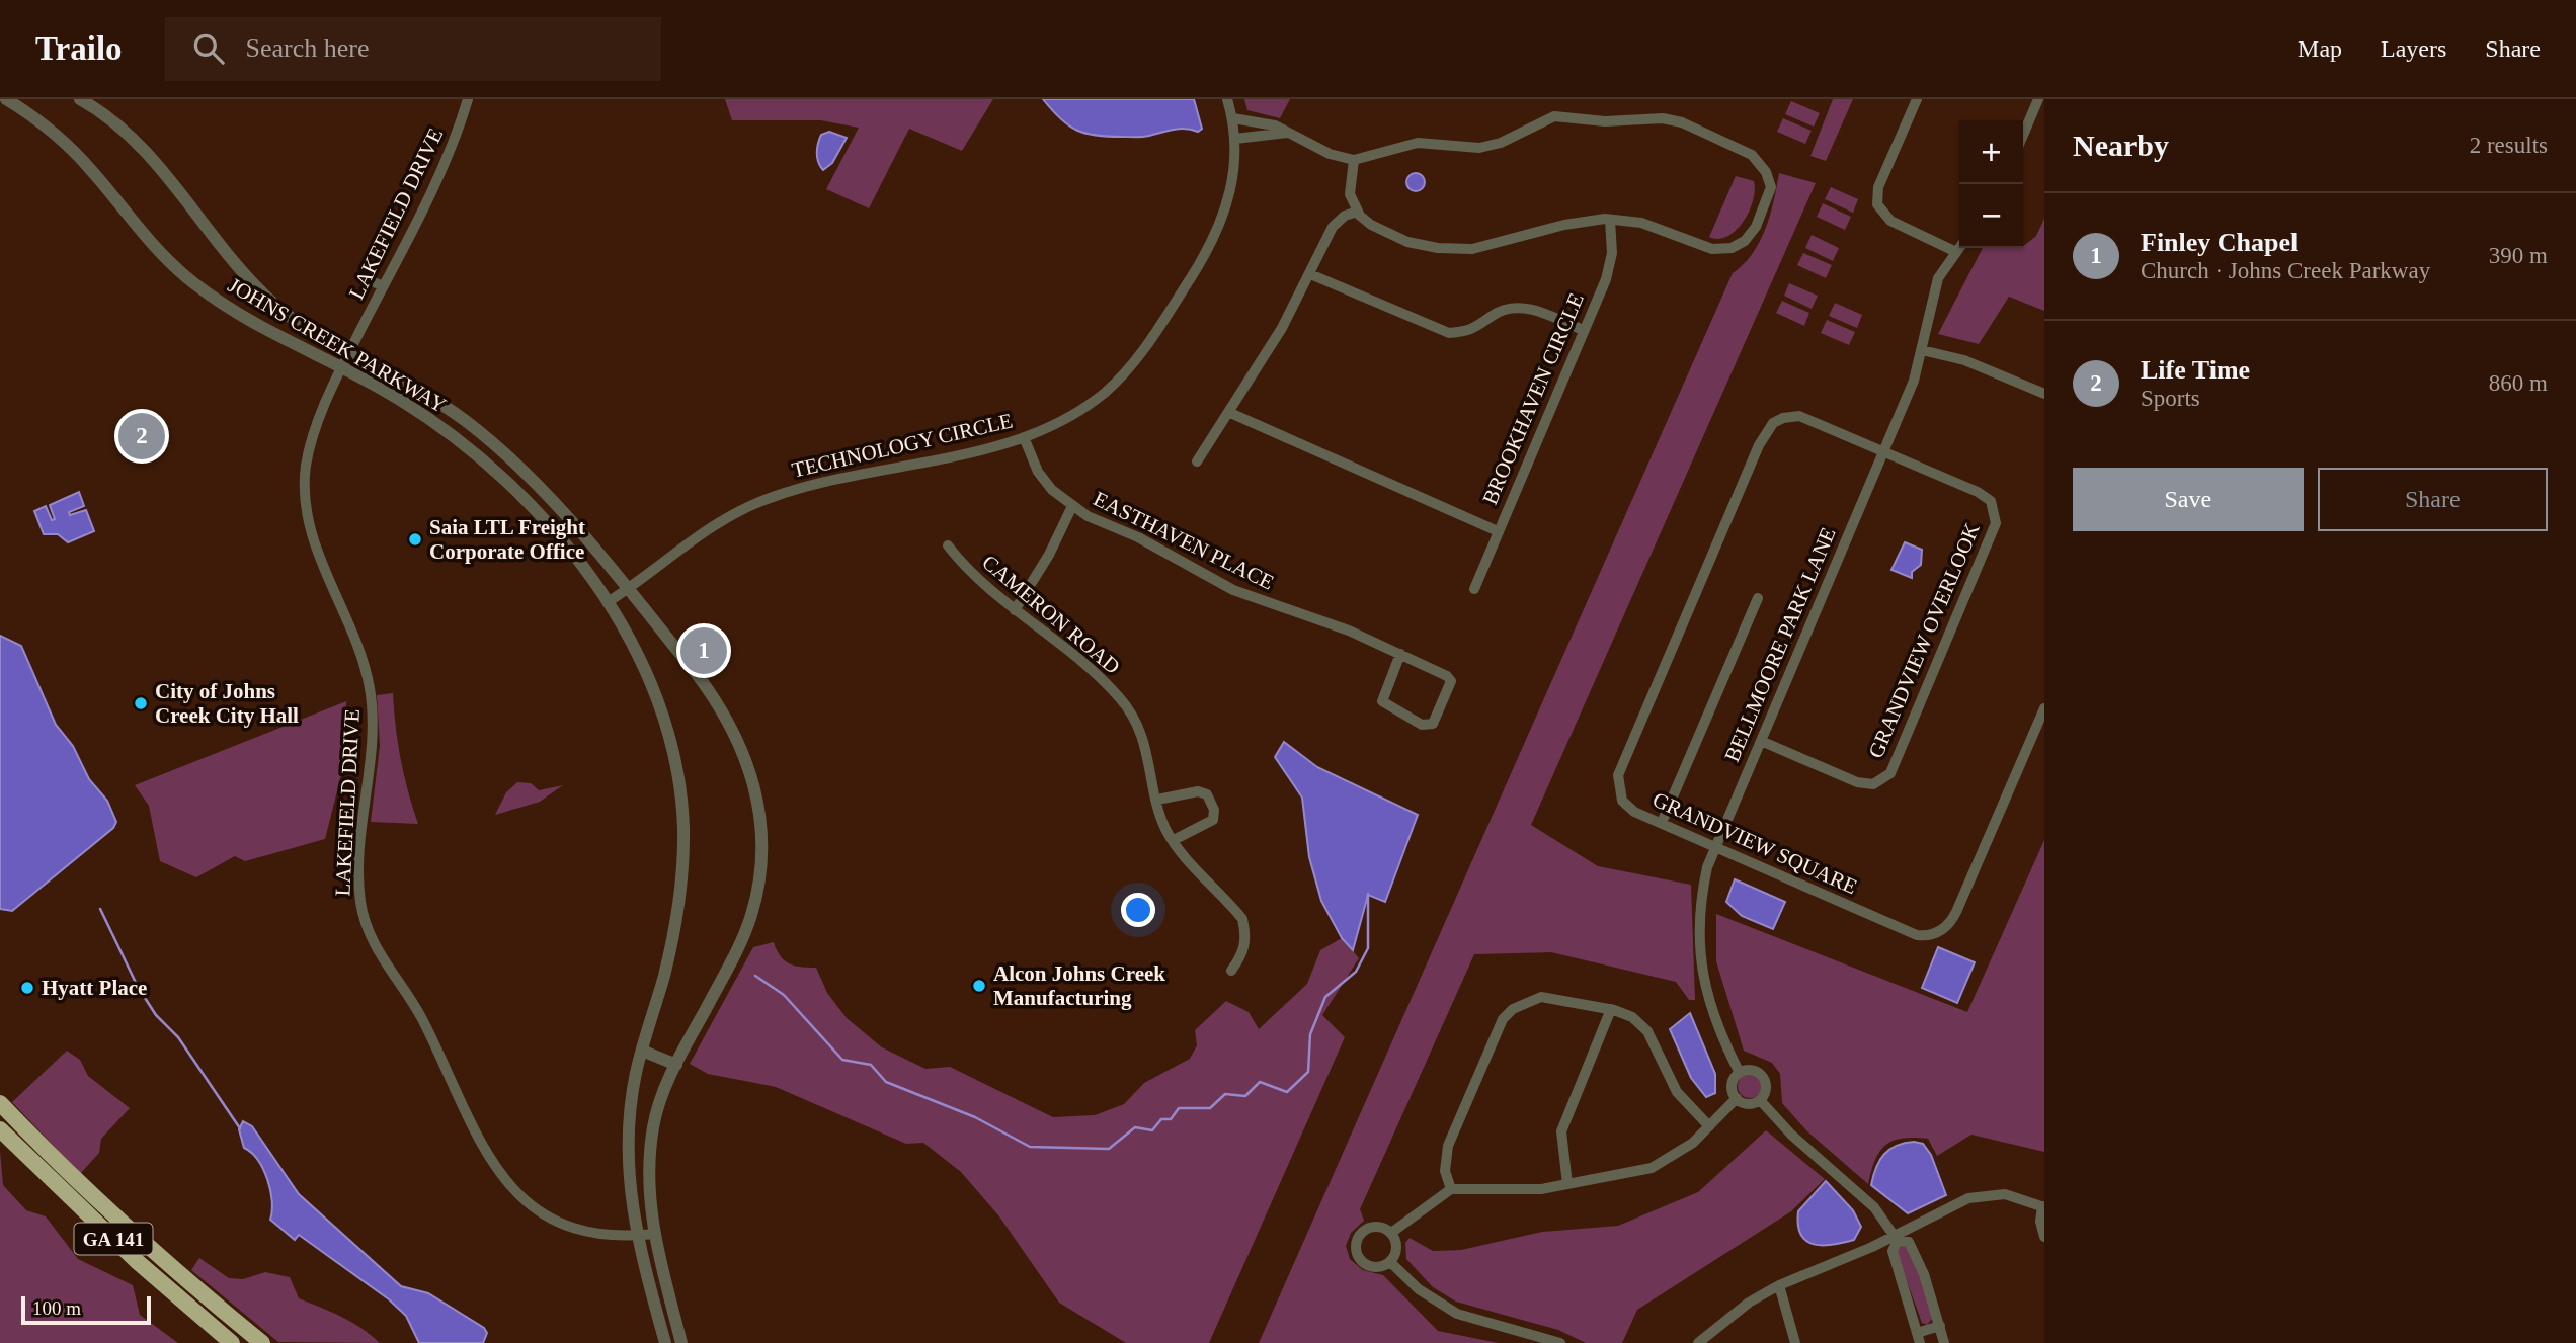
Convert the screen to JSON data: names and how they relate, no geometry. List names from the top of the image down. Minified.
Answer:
{"streets":{"highway":["GA 141"],"street":["LAKEFIELD DRIVE","JOHNS CREEK PARKWAY","BROOKHAVEN CIRCLE","TECHNOLOGY CIRCLE","EASTHAVEN PLACE","CAMERON ROAD","GRANDVIEW OVERLOOK","BELLMOORE PARK LANE","GRANDVIEW SQUARE"]},"crossings":[["LAKEFIELD DRIVE","JOHNS CREEK PARKWAY"],["JOHNS CREEK PARKWAY","TECHNOLOGY CIRCLE"],["TECHNOLOGY CIRCLE","EASTHAVEN PLACE"],["GRANDVIEW OVERLOOK","BELLMOORE PARK LANE"],["GRANDVIEW OVERLOOK","GRANDVIEW SQUARE"],["BELLMOORE PARK LANE","GRANDVIEW SQUARE"]],"places":["Saia LTL Freight Corporate Office","City of Johns Creek City Hall","Alcon Johns Creek Manufacturing","Hyatt Place"],"scale_bar":"100 m","page":{"header":"Trailo","search":"Search here","nav":["Map","Layers","Share"],"heading":["Nearby","2 results"],"map_buttons":["+","−"],"list":[{"mark":"1","name":"Finley Chapel","note":"Church · Johns Creek Parkway","value":"390 m"},{"mark":"2","name":"Life Time","note":"Sports","value":"860 m"}],"pins":["2","1"],"buttons":["Save","Share"],"scale":"100 m"}}
